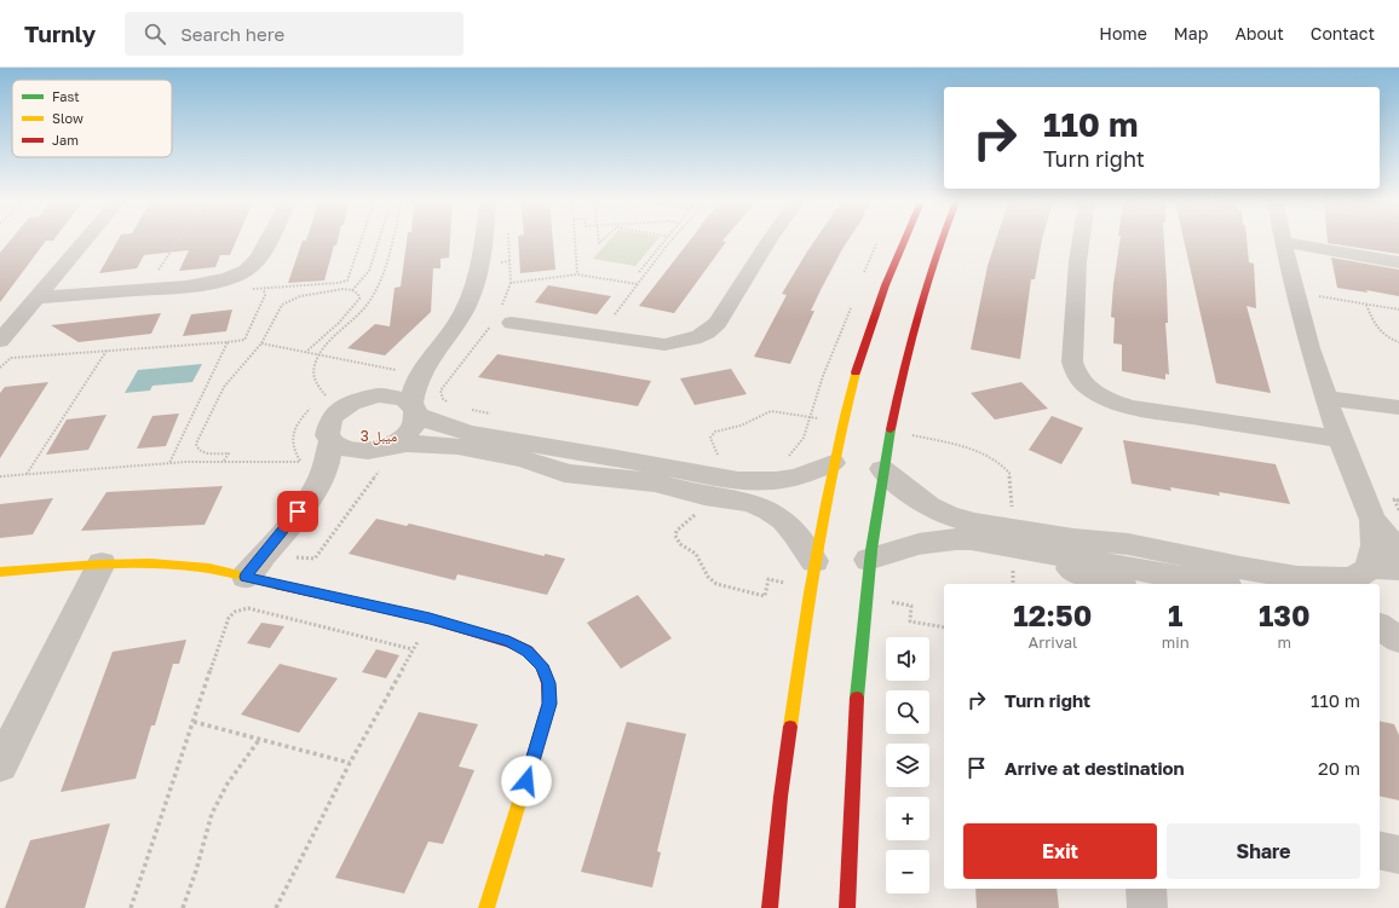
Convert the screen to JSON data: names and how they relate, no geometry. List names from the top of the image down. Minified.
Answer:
{"districts":["ميبل 3"],"legend":["Fast","Slow","Jam"],"page":{"header":"Turnly","search":"Search here","nav":["Home","Map","About","Contact"],"turn":["110 m","Turn right"],"eta":["12:50","Arrival","1","min","130","m"],"map_buttons":["+","−"],"list":[{"name":"Turn right","value":"110 m"},{"name":"Arrive at destination","value":"20 m"}],"buttons":["Exit","Share"]}}
